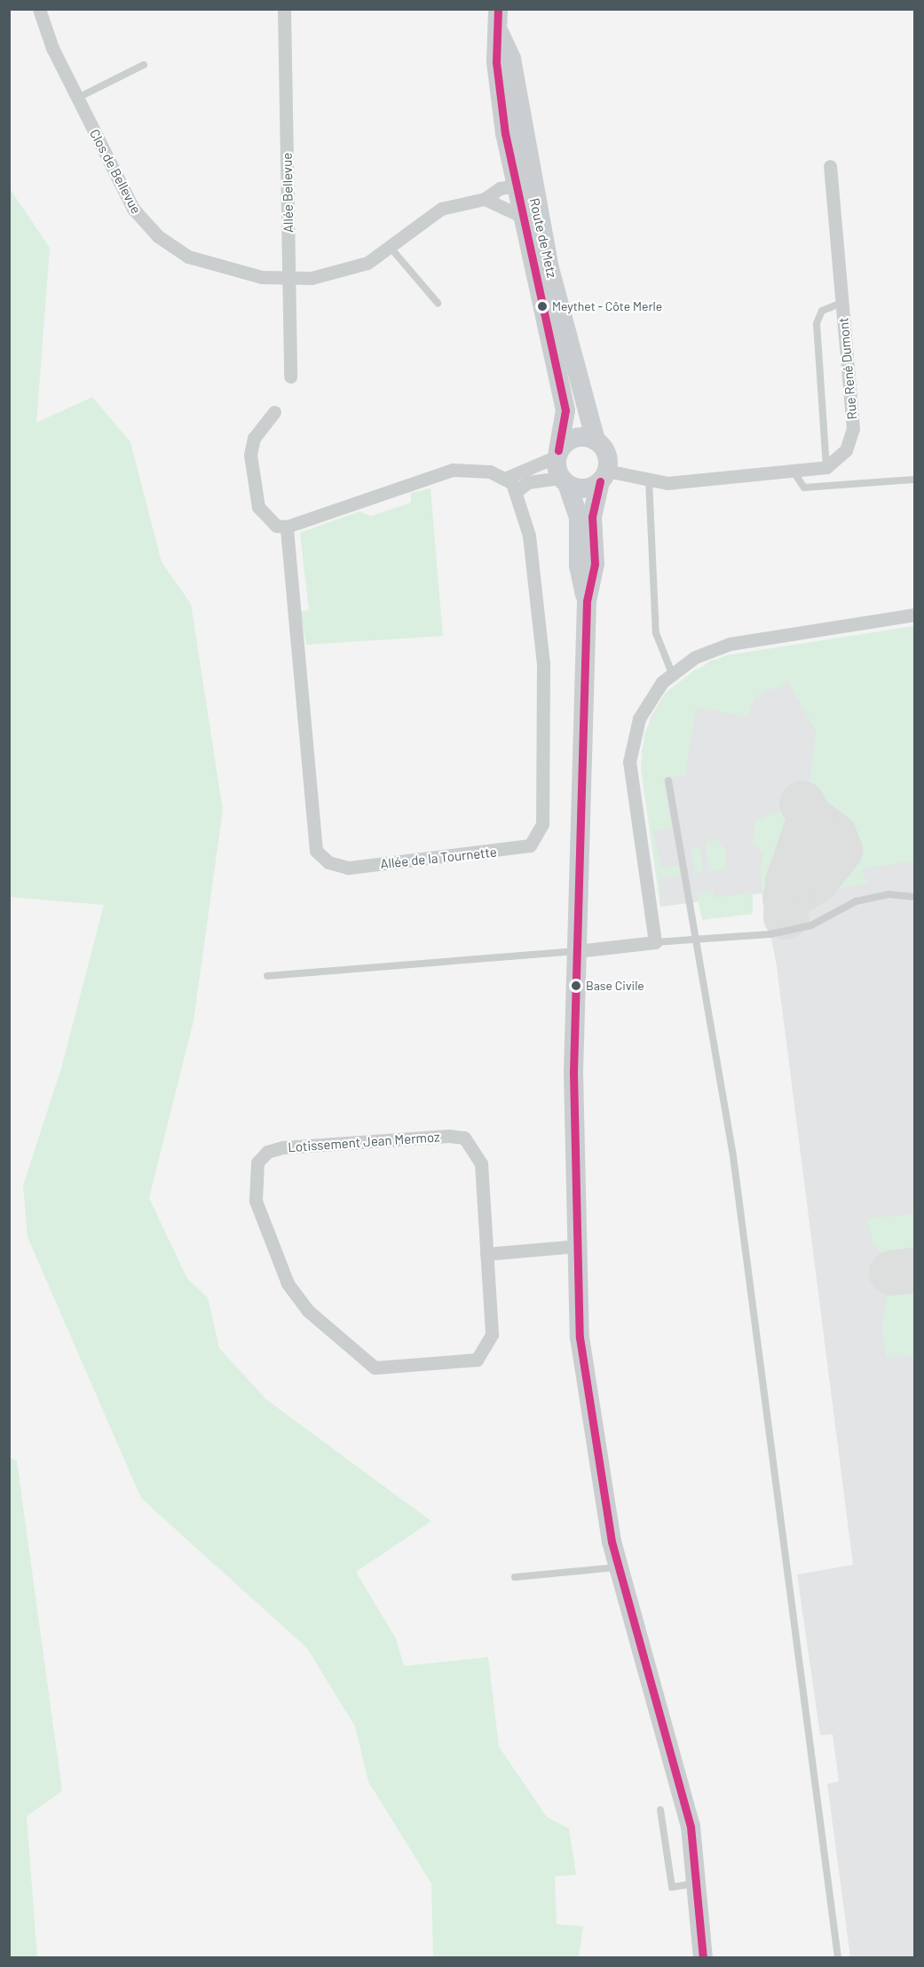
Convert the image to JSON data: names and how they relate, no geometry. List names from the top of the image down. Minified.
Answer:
{"streets":{"main road":["Route de Metz"],"street":["Clos de Bellevue","Allée Bellevue","Rue René Dumont","Allée de la Tournette","Lotissement Jean Mermoz"]},"crossings":[["Clos de Bellevue","Allée Bellevue"],["Clos de Bellevue","Route de Metz"]],"places":["Meythet - Côte Merle","Base Civile"]}
